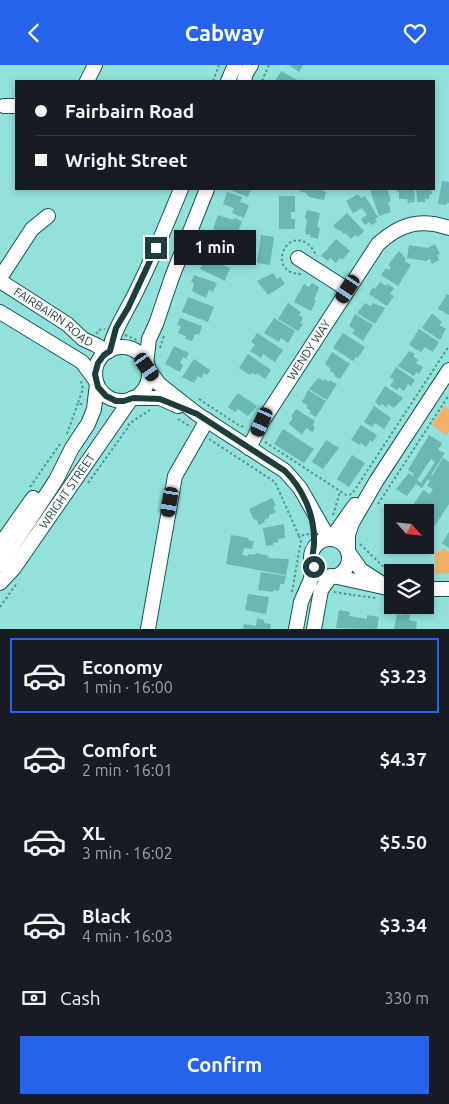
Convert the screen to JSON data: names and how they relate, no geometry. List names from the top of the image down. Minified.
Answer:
{"streets":{"street":["FAIRBAIRN ROAD","WENDY WAY","WRIGHT STREET"]},"crossings":[["FAIRBAIRN ROAD","WRIGHT STREET"]],"north":"bottom right","page":{"header":"Cabway","banner":["Fairbairn Road","Wright Street"],"bubble":"1 min","list":[{"name":"Economy","note":"1 min · 16:00","value":"$3.23"},{"name":"Comfort","note":"2 min · 16:01","value":"$4.37"},{"name":"XL","note":"3 min · 16:02","value":"$5.50"},{"name":"Black","note":"4 min · 16:03","value":"$3.34"}],"pay":["Cash","330 m"],"buttons":"Confirm"}}
